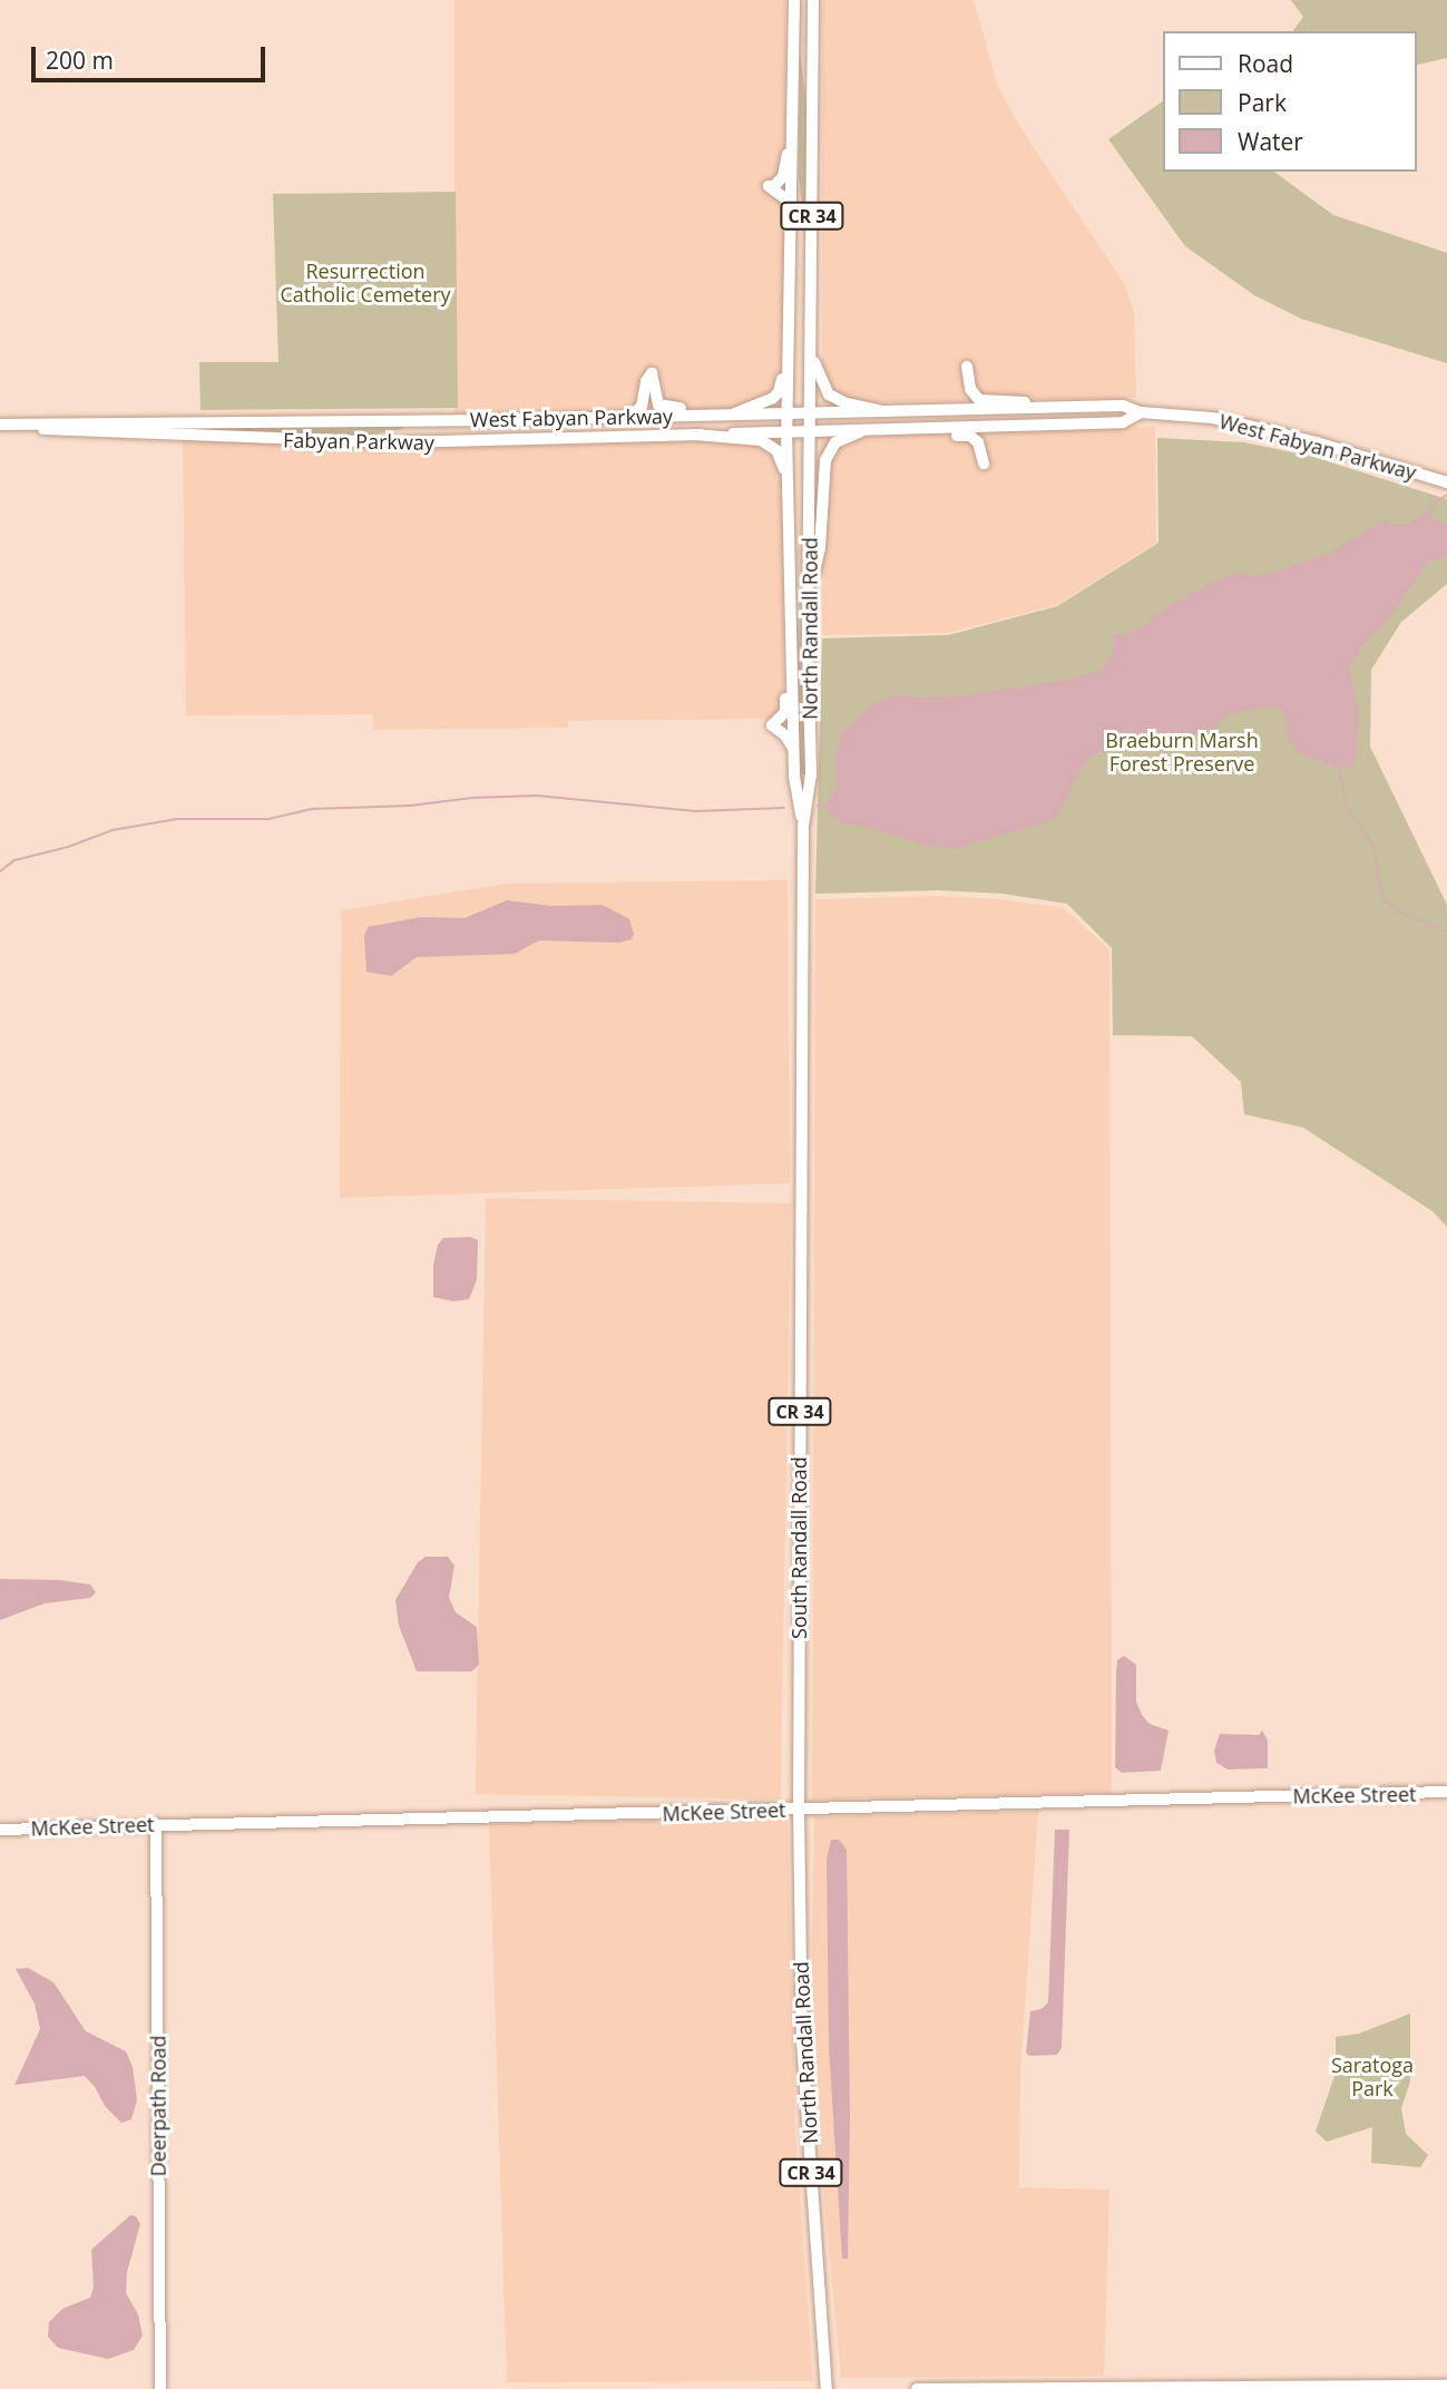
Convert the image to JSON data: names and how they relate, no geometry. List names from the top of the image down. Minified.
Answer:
{"streets":{"main road":["CR 34","West Fabyan Parkway","Fabyan Parkway","North Randall Road","South Randall Road","McKee Street","Deerpath Road"]},"crossings":[["CR 34","West Fabyan Parkway"],["CR 34","Fabyan Parkway"],["CR 34","North Randall Road"],["West Fabyan Parkway","Fabyan Parkway"],["West Fabyan Parkway","North Randall Road"],["Fabyan Parkway","North Randall Road"],["North Randall Road","South Randall Road"],["North Randall Road","McKee Street"],["South Randall Road","McKee Street"],["McKee Street","Deerpath Road"]],"parks":["Resurrection Catholic Cemetery","Braeburn Marsh Forest Preserve","Saratoga Park"],"legend":["Road","Park","Water"],"scale_bar":"200 m"}
